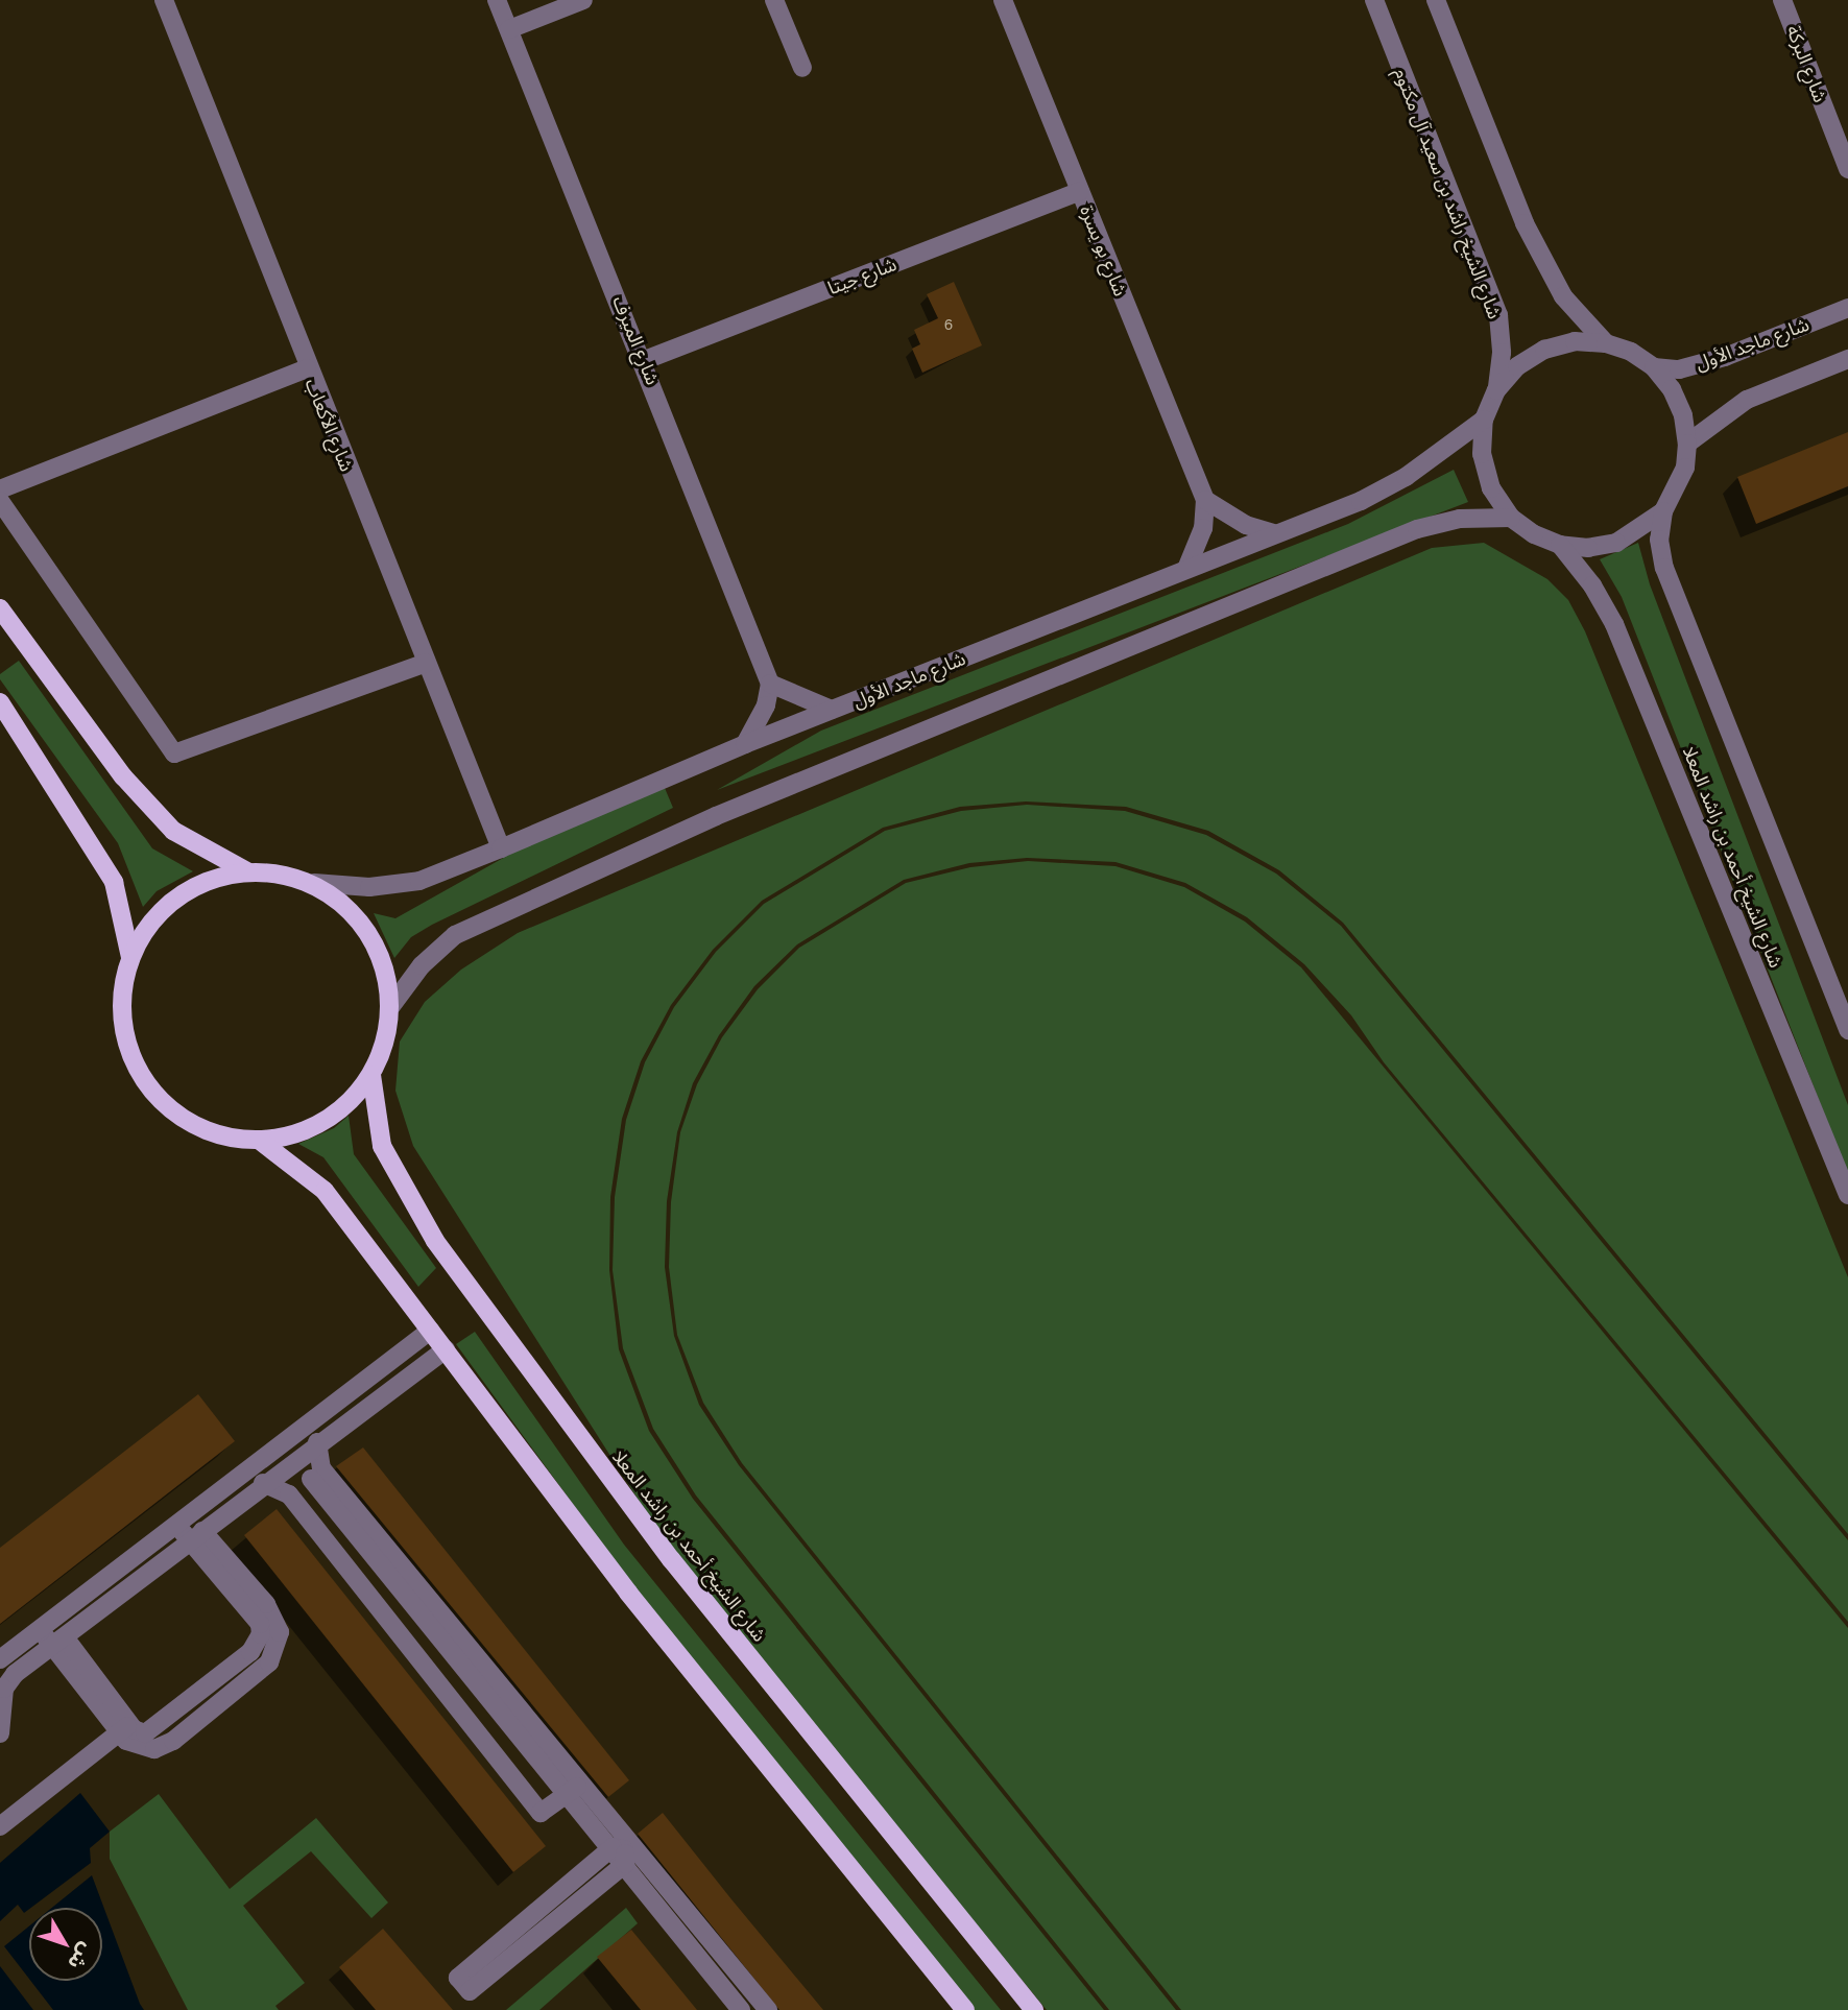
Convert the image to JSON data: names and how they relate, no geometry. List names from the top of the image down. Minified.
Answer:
{"streets":{"main road":["شارع الشيخ أحمد بن راشد المعلا"],"street":["شارع البركة","شارع الشيخ راشد بن سعيد آل مكتوم","شارع بو يسرة","شارع جيتا","شارع الميرف","شارع ماجد الأول","شارع الأكعاب"]},"crossings":[["شارع الشيخ راشد بن سعيد آل مكتوم","شارع ماجد الأول"],["شارع الشيخ راشد بن سعيد آل مكتوم","شارع الشيخ أحمد بن راشد المعلا"],["شارع بو يسرة","شارع جيتا"],["شارع جيتا","شارع الميرف"],["شارع ماجد الأول","شارع الأكعاب"],["شارع ماجد الأول","شارع الشيخ أحمد بن راشد المعلا"]],"house_numbers":["6"],"north":"bottom right"}
